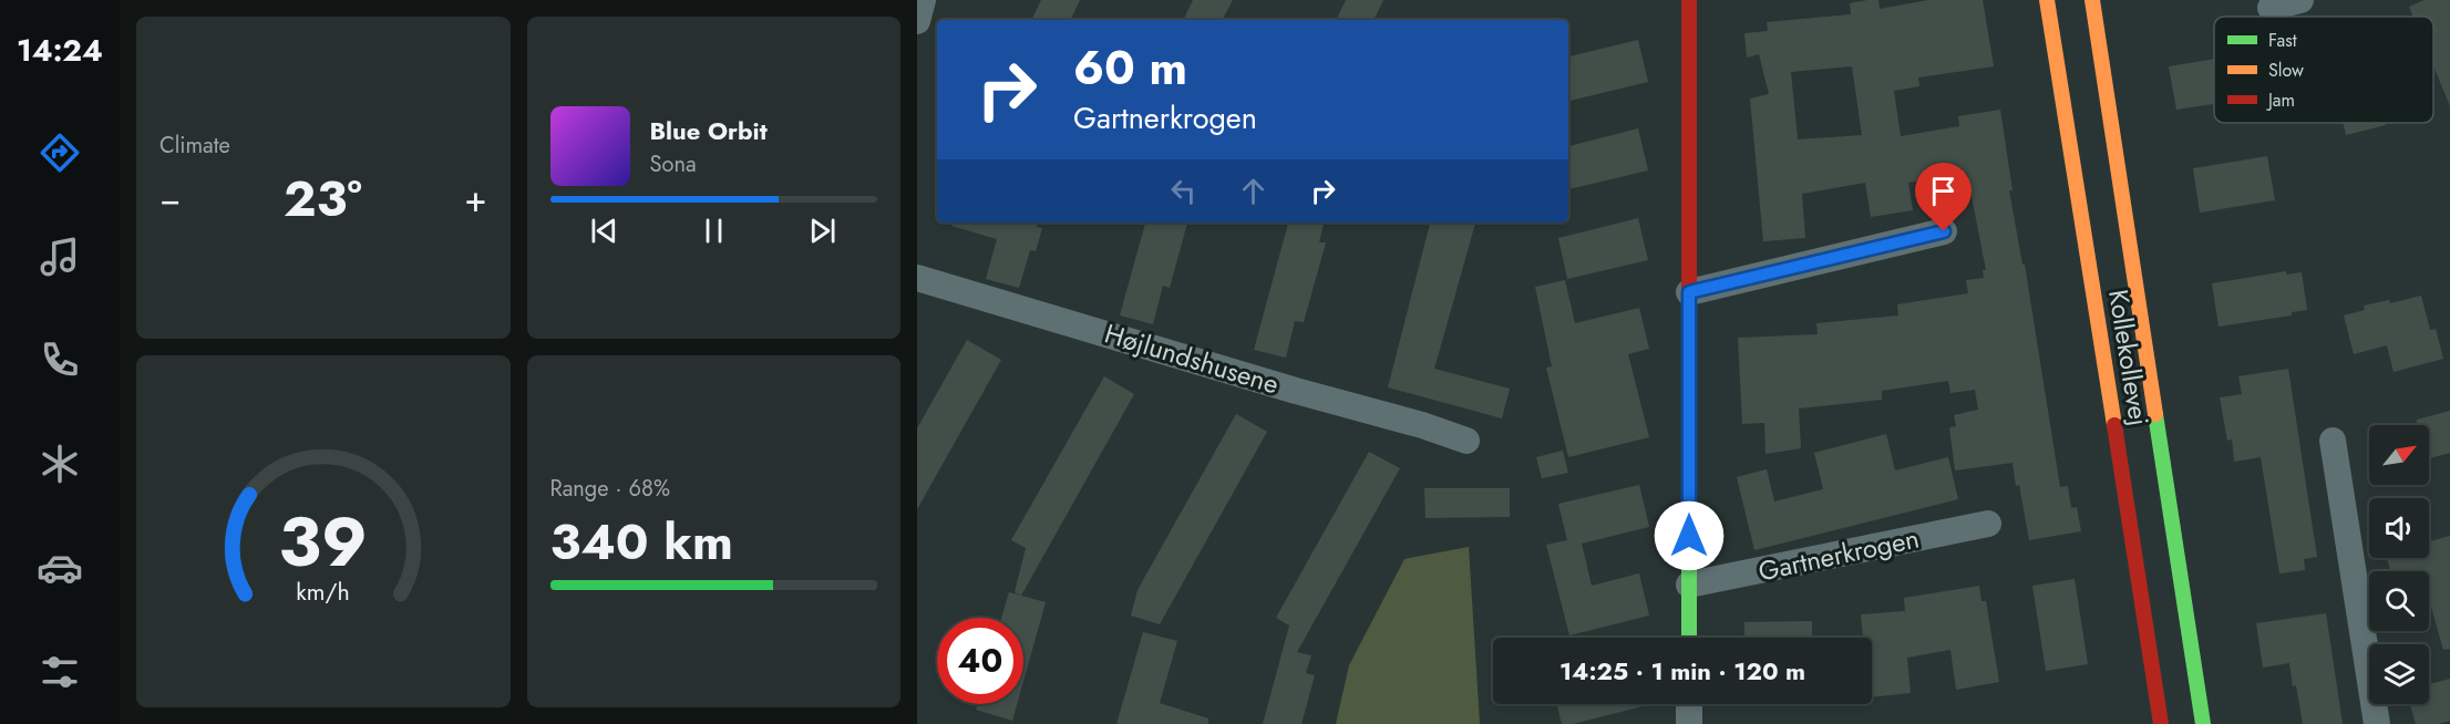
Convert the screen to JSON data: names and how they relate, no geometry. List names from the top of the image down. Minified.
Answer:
{"streets":{"street":["Kollekollevej","Højlundshusene","Gartnerkrogen"]},"legend":["Fast","Slow","Jam"],"north":"top right","page":{"tabs":"14:24","tile":["Climate",["Range · 68%","340 km"]],"turn":["60 m","Gartnerkrogen"],"song":["Blue Orbit","Sona"],"heat":["−","23°","+"],"limit":"40","trip":"14:25 · 1 min · 120 m","gauge":["39","km/h"]}}
